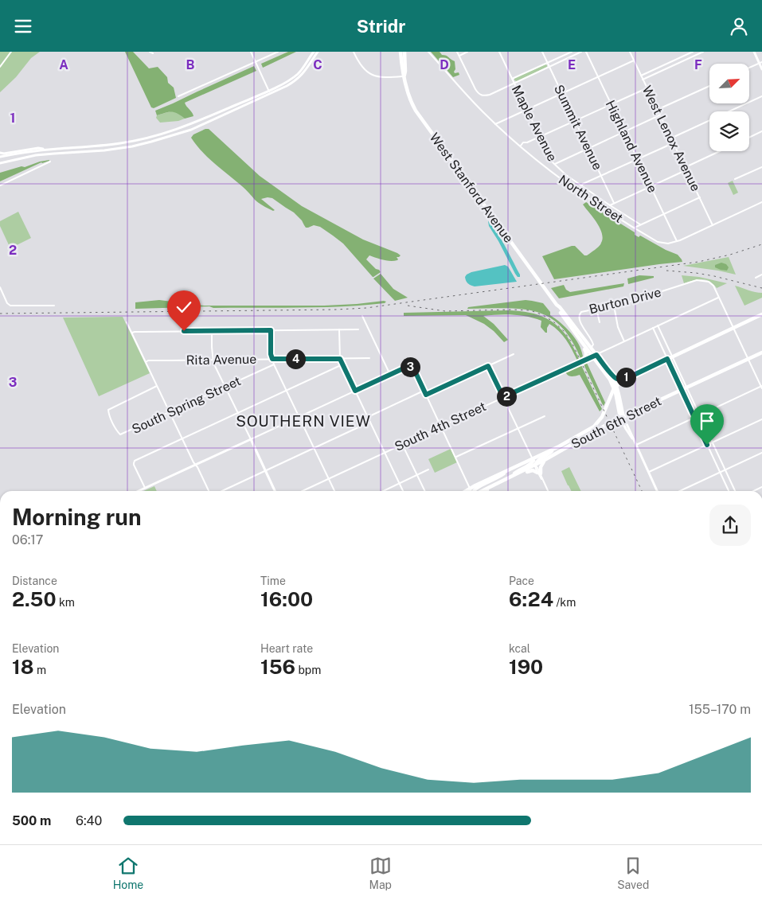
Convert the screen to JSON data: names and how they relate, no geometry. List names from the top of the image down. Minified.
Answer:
{"streets":{"main road":["West Stanford Avenue","South 6th Street"],"street":["Maple Avenue","Summit Avenue","West Lenox Avenue","Highland Avenue","North Street","Burton Drive","Rita Avenue","South Spring Street","South 4th Street"]},"crossings":[["Highland Avenue","North Street"],["Burton Drive","South 4th Street"]],"districts":["SOUTHERN VIEW"],"north":"top right","page":{"header":"Stridr","pins":["4","3","1","2"],"heading":["Morning run","06:17"],"stats":[["Distance","2.50 km"],["Time","16:00"],["Pace","6:24 /km"],["Elevation","18 m"],["Heart rate","156 bpm"],["kcal","190"]],"chart":["Elevation","155–170 m"],"list":[{"name":"500 m","note":"6:40"}],"tabs":["Home","Map","Saved"]},"grid":{"columns":["A","B","C","D","E","F"],"rows":["1","2","3"]}}
